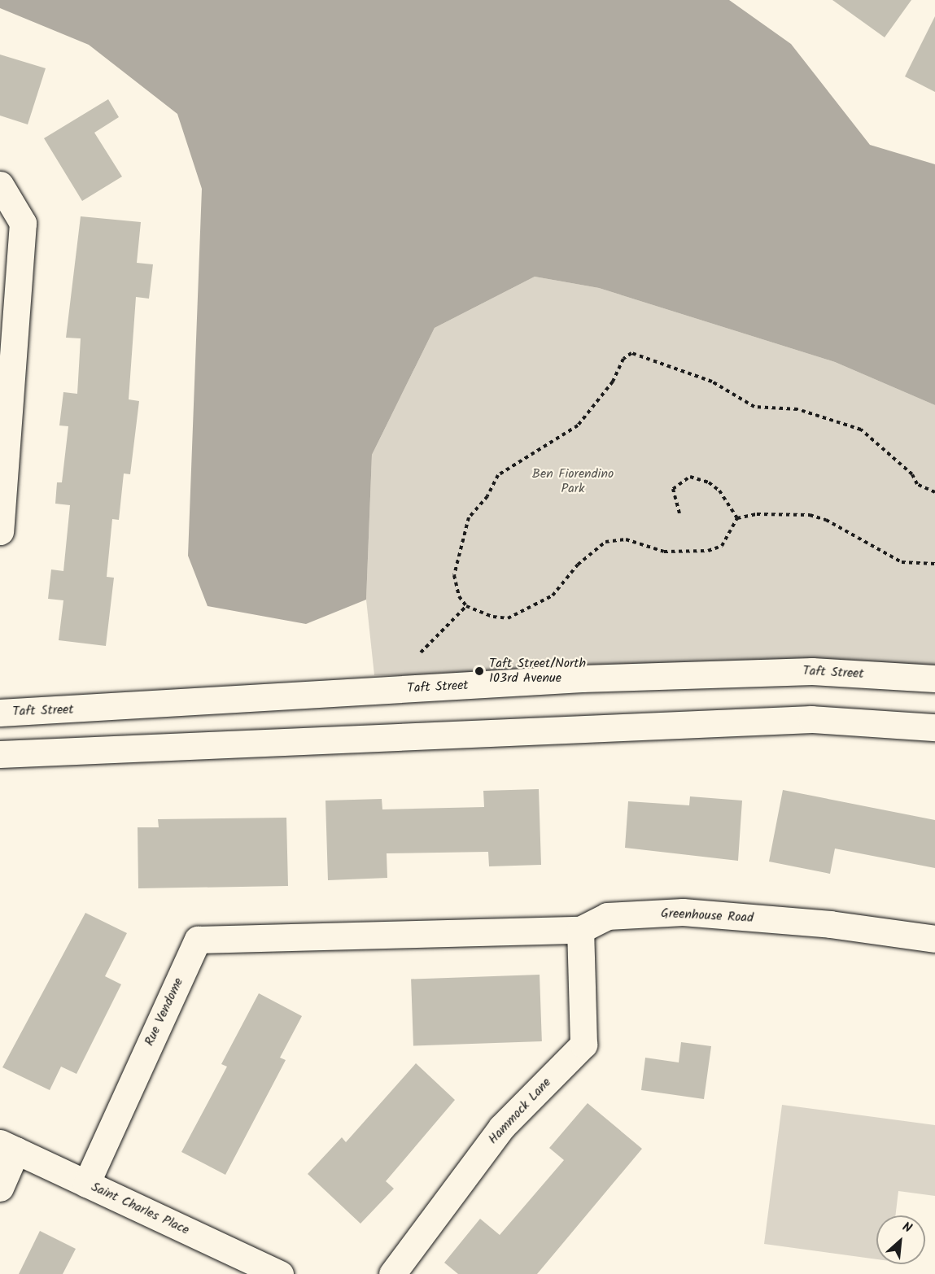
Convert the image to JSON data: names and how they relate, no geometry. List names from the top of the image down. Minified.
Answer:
{"streets":{"street":["Taft Street","Greenhouse Road","Rue Vendome","Hammock Lane","Saint Charles Place"]},"crossings":[["Greenhouse Road","Rue Vendome"],["Greenhouse Road","Hammock Lane"],["Rue Vendome","Saint Charles Place"]],"parks":["Ben Fiorendino Park"],"places":["Taft Street/North 103rd Avenue"],"north":"top right"}
